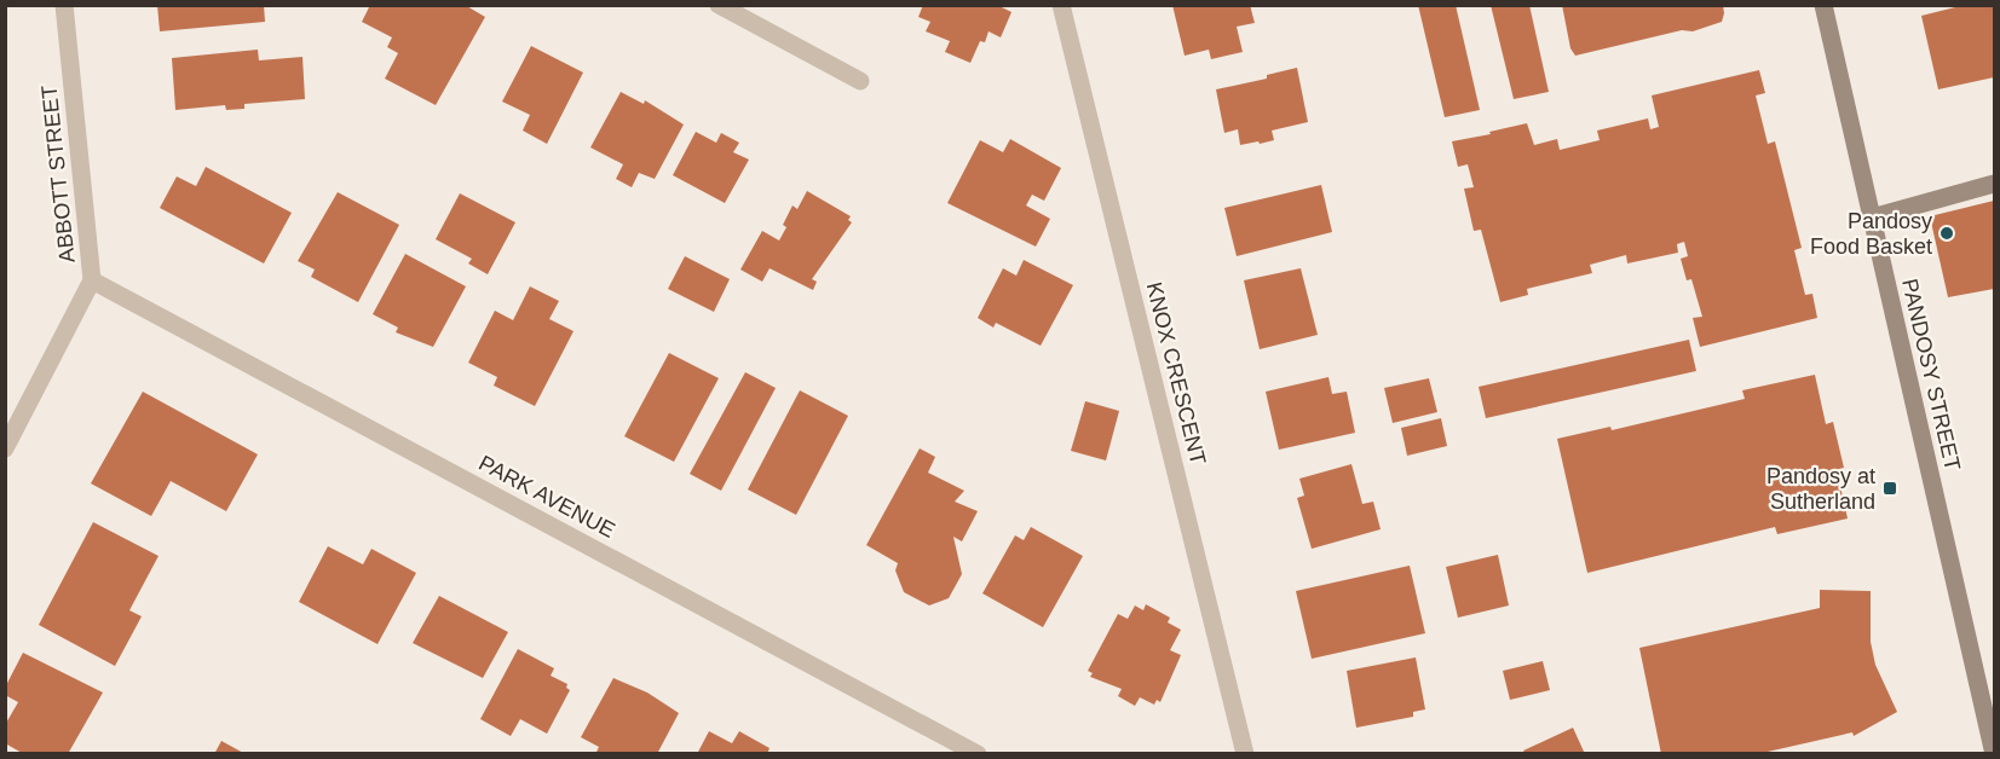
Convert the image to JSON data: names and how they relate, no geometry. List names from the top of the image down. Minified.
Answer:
{"streets":{"main road":["PANDOSY STREET"],"street":["ABBOTT STREET","KNOX CRESCENT","PARK AVENUE"]},"crossings":[["ABBOTT STREET","PARK AVENUE"]],"places":{"other":["Pandosy Food Basket"],"transit":["Pandosy at Sutherland"]}}
